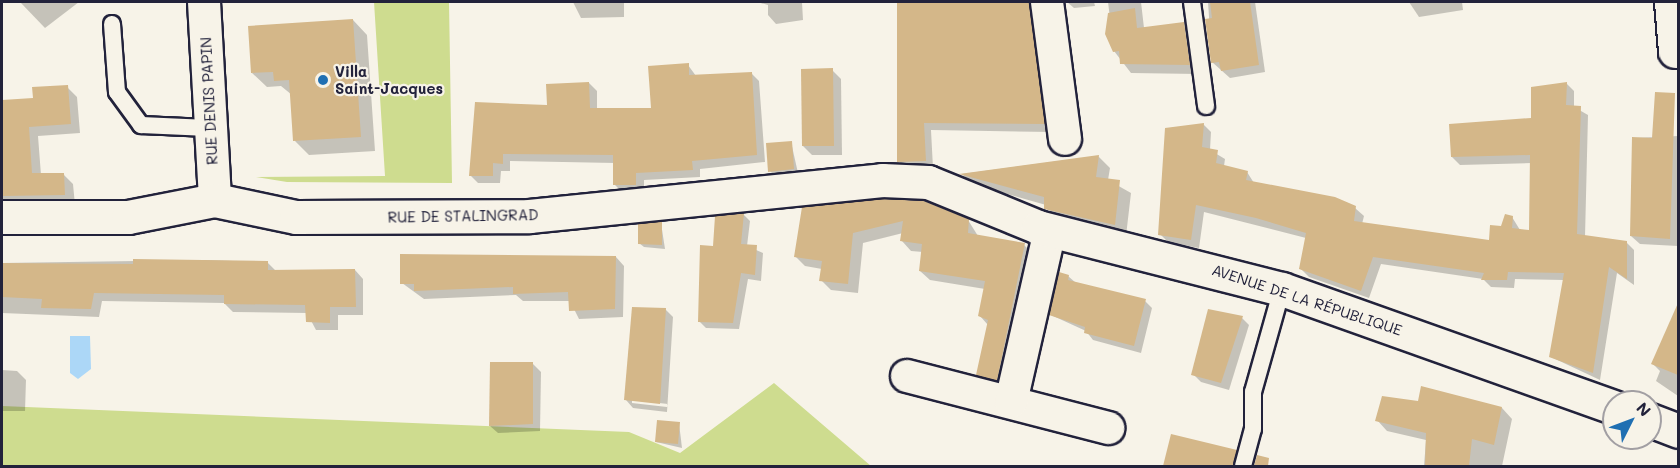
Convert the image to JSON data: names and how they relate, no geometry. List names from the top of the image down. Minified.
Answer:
{"streets":{"street":["RUE DENIS PAPIN","RUE DE STALINGRAD","AVENUE DE LA RÉPUBLIQUE"]},"crossings":[["RUE DENIS PAPIN","RUE DE STALINGRAD"],["RUE DE STALINGRAD","AVENUE DE LA RÉPUBLIQUE"]],"places":["Villa Saint-Jacques"],"north":"top right"}
